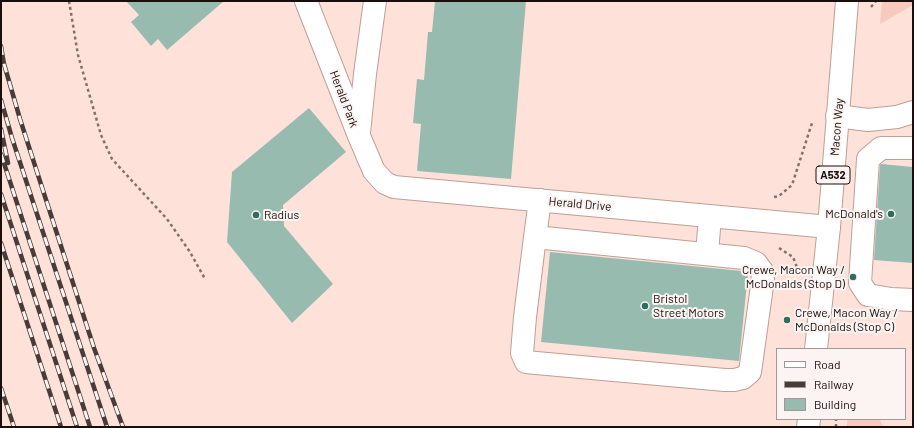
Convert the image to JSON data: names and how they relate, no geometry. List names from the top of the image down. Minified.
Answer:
{"streets":{"street":["Herald Park","Macon Way","A532","Herald Drive"]},"crossings":[["Herald Park","Herald Drive"],["Macon Way","Herald Drive"]],"places":["McDonald's","Radius","Crewe, Macon Way / McDonalds (Stop D)","Bristol Street Motors","Crewe, Macon Way / McDonalds (Stop C)"],"legend":["Road","Railway","Building"]}
